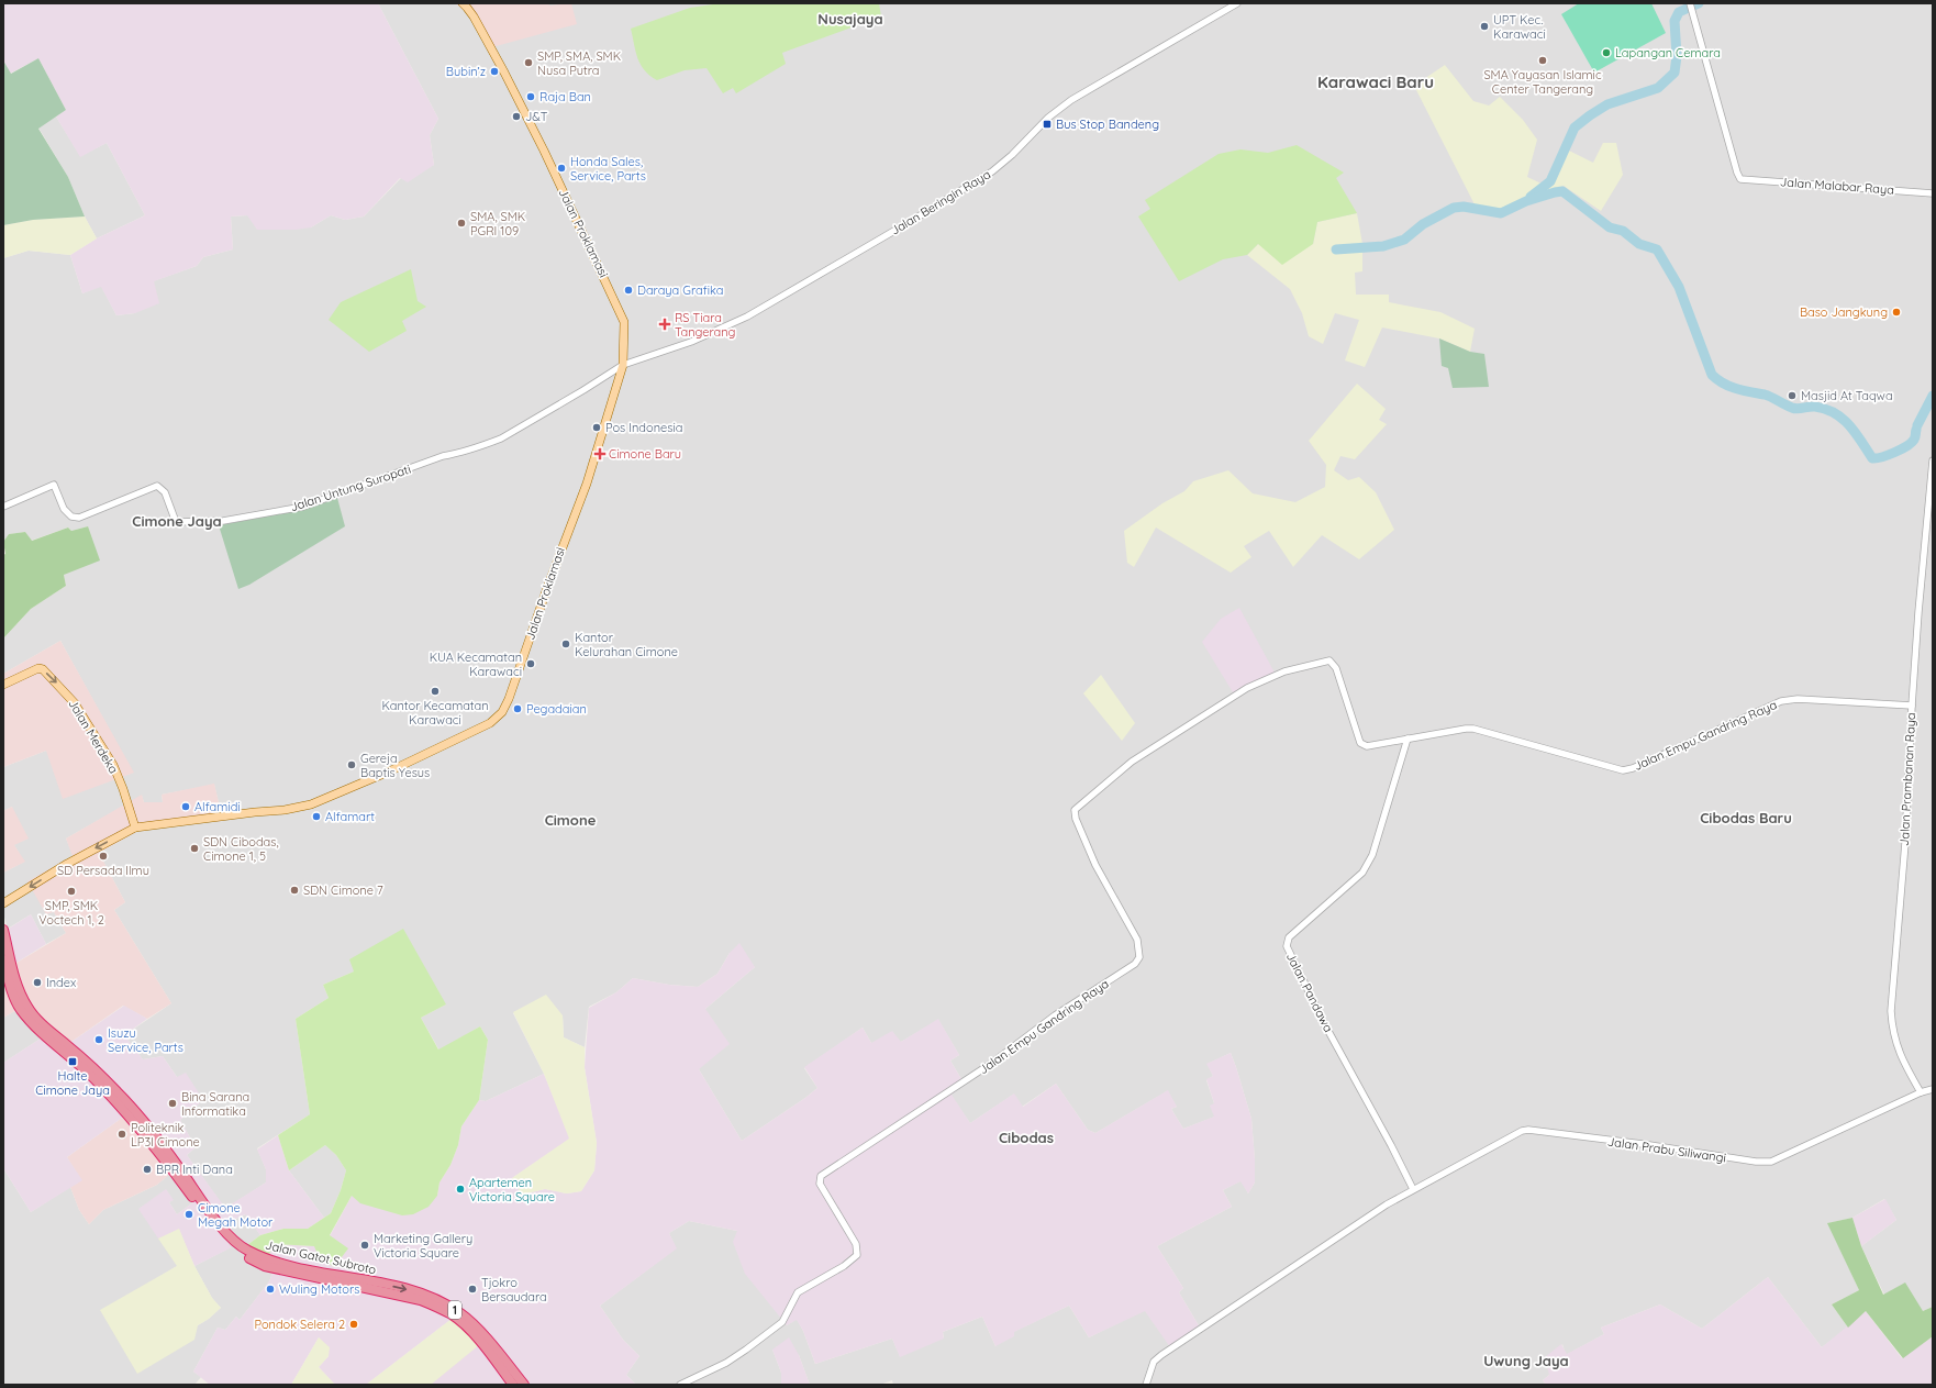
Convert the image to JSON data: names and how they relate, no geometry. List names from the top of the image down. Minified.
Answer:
{"streets":{"highway":["Jalan Gatot Subroto","1"],"main road":["Jalan Proklamasi","Jalan Merdeka"],"street":["Jalan Malabar Raya","Jalan Beringin Raya","Jalan Untung Suropati","Jalan Empu Gandring Raya","Jalan Prambanan Raya","Jalan Pandawa","Jalan Prabu Siliwangi"]},"crossings":[["Jalan Beringin Raya","Jalan Proklamasi"],["Jalan Beringin Raya","Jalan Untung Suropati"],["Jalan Proklamasi","Jalan Untung Suropati"],["Jalan Proklamasi","Jalan Merdeka"],["Jalan Empu Gandring Raya","Jalan Prambanan Raya"],["Jalan Empu Gandring Raya","Jalan Pandawa"],["Jalan Prambanan Raya","Jalan Prabu Siliwangi"],["Jalan Pandawa","Jalan Prabu Siliwangi"]],"one_way":["Jalan Merdeka"],"districts":["Nusajaya","Karawaci Baru","Cimone Jaya","Cibodas Baru","Cimone","Cibodas","Uwung Jaya"],"places":{"other":["UPT Kec. Karawaci","Lapangan Cemara","SMA Yayasan Islamic Center Tangerang","SMP, SMA, SMK Nusa Putra","Bubin’z","Raja Ban","J&T","Honda Sales, Service, Parts","SMA, SMK PGRI 109","Daraya Grafika","Baso Jangkung","Masjid At Taqwa","Pos Indonesia","Kantor Kelurahan Cimone","KUA Kecamatan Karawaci","Kantor Kecamatan Karawaci","Pegadaian","Gereja Baptis Yesus","Alfamidi","Alfamart","SDN Cibodas, Cimone 1, 5","SD Persada Ilmu","SDN Cimone 7","SMP, SMK Voctech 1, 2","Index","Isuzu Service, Parts","Bina Sarana Informatika","Politeknik LP3I Cimone","BPR Inti Dana","Apartemen Victoria Square","Cimone Megah Motor","Marketing Gallery Victoria Square","Wuling Motors","Tjokro Bersaudara","Pondok Selera 2"],"transit":["Bus Stop Bandeng","Halte Cimone Jaya"],"health":["RS Tiara Tangerang","Cimone Baru"]}}
